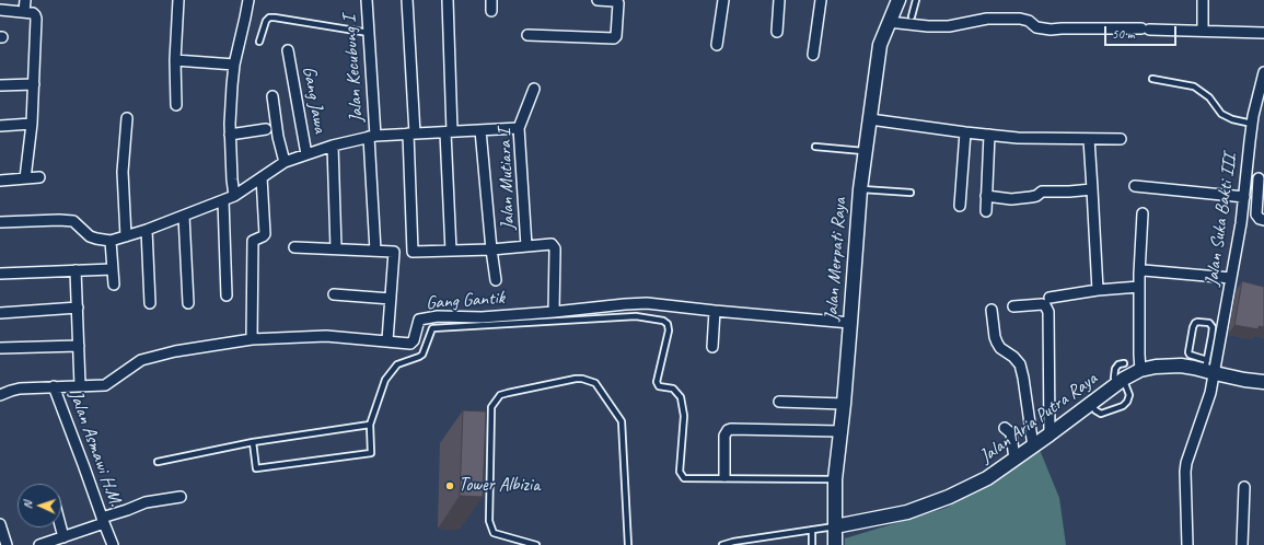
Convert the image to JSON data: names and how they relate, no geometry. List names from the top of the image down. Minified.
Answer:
{"streets":{"main road":["Jalan Merpati Raya","Jalan Aria Putra Raya"],"street":["Jalan Kecubung I","Gang Jawa","Jalan Mutiara I","Jalan Suka Bakti III","Gang Gantik","Jalan Asmawi H.M."]},"crossings":[["Jalan Suka Bakti III","Jalan Aria Putra Raya"],["Jalan Merpati Raya","Gang Gantik"],["Jalan Merpati Raya","Jalan Aria Putra Raya"],["Gang Gantik","Jalan Asmawi H.M."]],"places":["Tower Albizia"],"scale_bar":"50 m","north":"left"}
